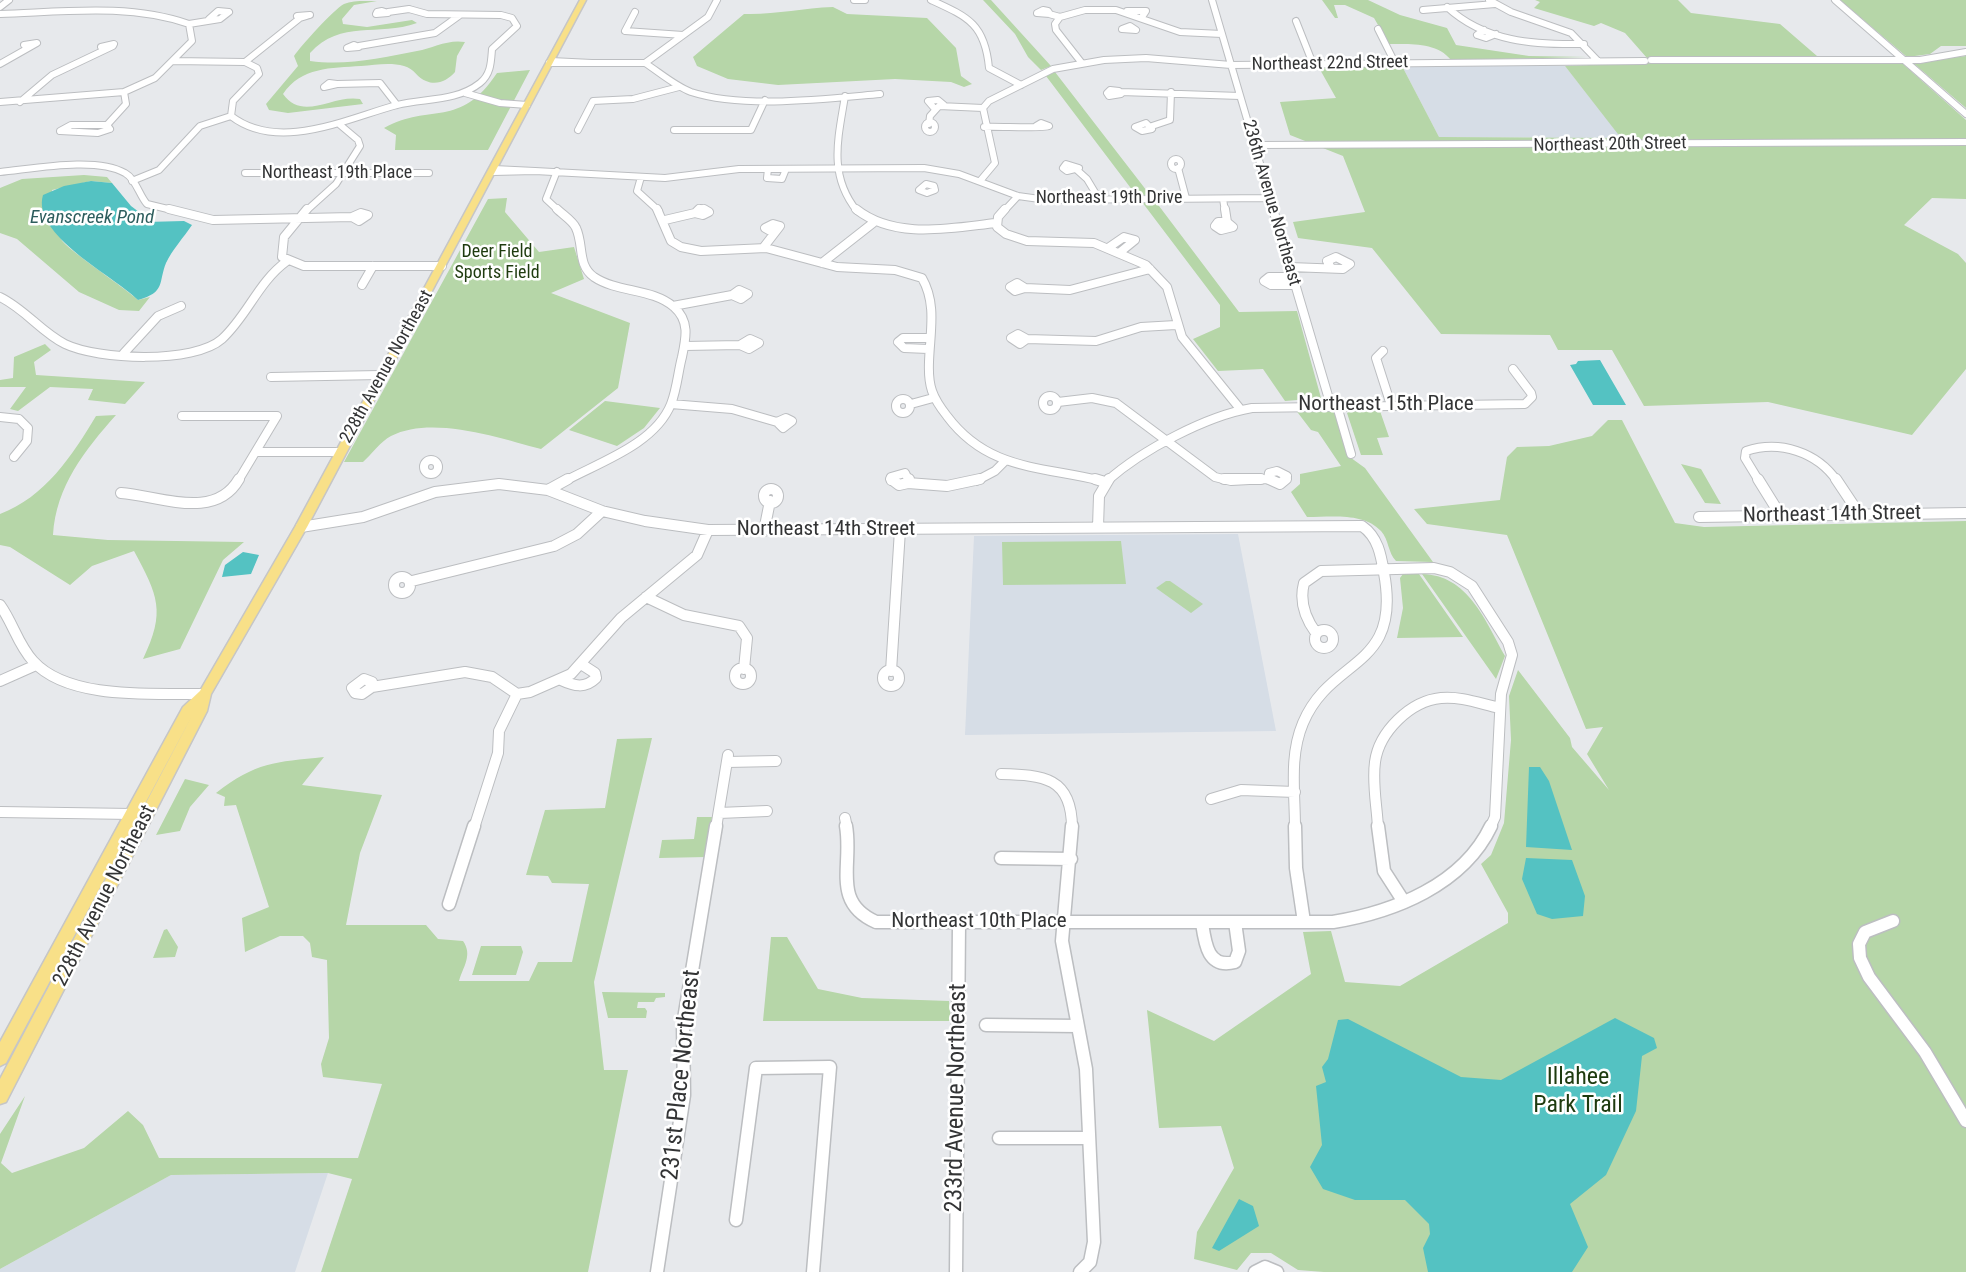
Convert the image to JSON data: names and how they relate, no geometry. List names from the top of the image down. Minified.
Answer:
{"streets":{"main road":["228th Avenue Northeast"],"street":["Northeast 22nd Street","Northeast 20th Street","Northeast 19th Place","Northeast 19th Drive","236th Avenue Northeast","Northeast 15th Place","Northeast 14th Street","Northeast 10th Place","231st Place Northeast","233rd Avenue Northeast"]},"crossings":[["Northeast 22nd Street","236th Avenue Northeast"],["Northeast 20th Street","236th Avenue Northeast"],["Northeast 19th Drive","236th Avenue Northeast"],["Northeast 19th Drive","228th Avenue Northeast"],["236th Avenue Northeast","Northeast 15th Place"],["228th Avenue Northeast","Northeast 14th Street"],["Northeast 14th Street","Northeast 10th Place"],["Northeast 10th Place","233rd Avenue Northeast"]],"water":["Evanscreek Pond"],"parks":["Deer Field Sports Field","Illahee Park Trail"]}
